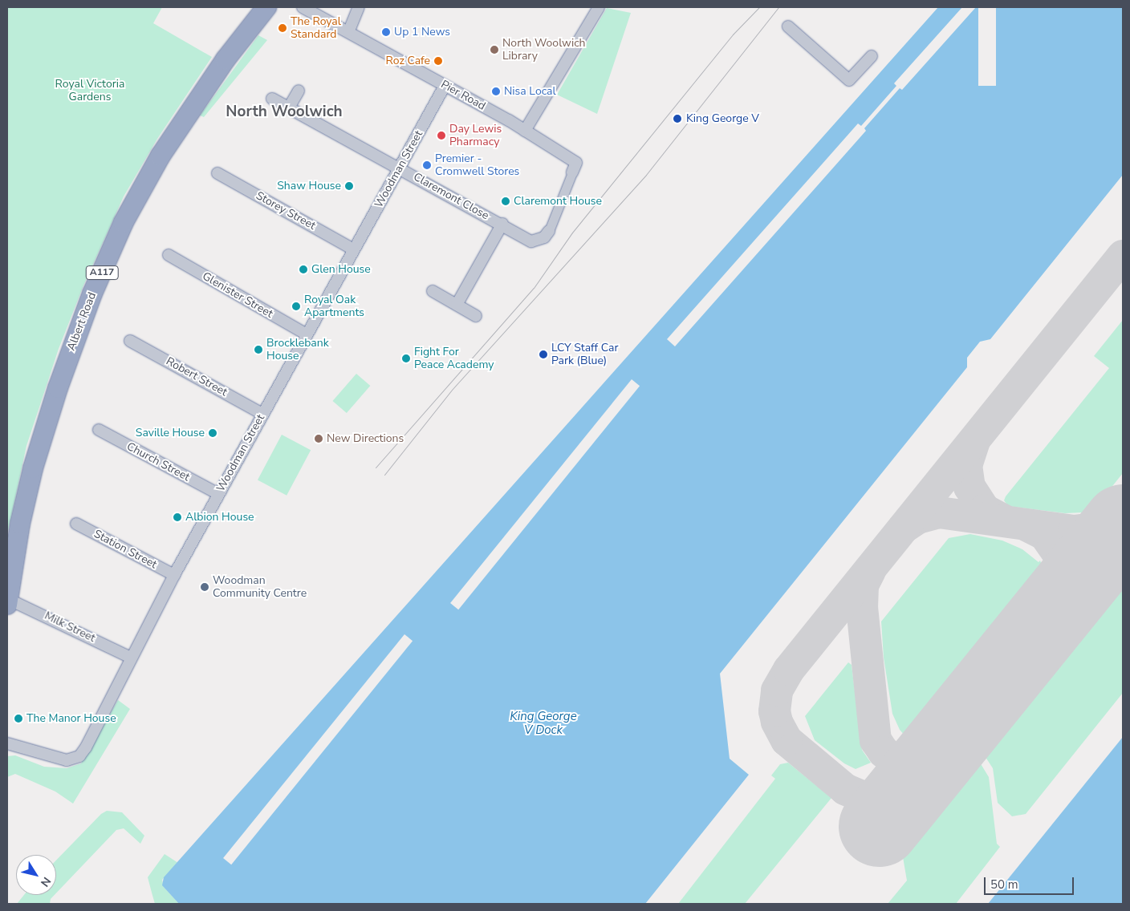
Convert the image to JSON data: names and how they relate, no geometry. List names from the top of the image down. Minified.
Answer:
{"streets":{"highway":["A117","Albert Road"],"street":["Pier Road","Woodman Street","Claremont Close","Storey Street","Glenister Street","Robert Street","Church Street","Station Street","Milk Street"]},"crossings":[["Pier Road","Woodman Street"],["Pier Road","Claremont Close"],["Woodman Street","Claremont Close"],["Woodman Street","Storey Street"],["Woodman Street","Glenister Street"],["Woodman Street","Robert Street"],["Woodman Street","Church Street"],["Woodman Street","Station Street"],["Woodman Street","Milk Street"],["Albert Road","Milk Street"]],"districts":["North Woolwich"],"water":["King George V Dock"],"parks":["Royal Victoria Gardens"],"places":["The Royal Standard","Up 1 News","North Woolwich Library","Roz Cafe","Nisa Local","King George V","Day Lewis Pharmacy","Premier - Cromwell Stores","Shaw House","Claremont House","Glen House","Royal Oak Apartments","Brocklebank House","LCY Staff Car Park (Blue)","Fight For Peace Academy","Saville House","New Directions","Albion House","Woodman Community Centre","The Manor House"],"scale_bar":"50 m","north":"bottom right"}
